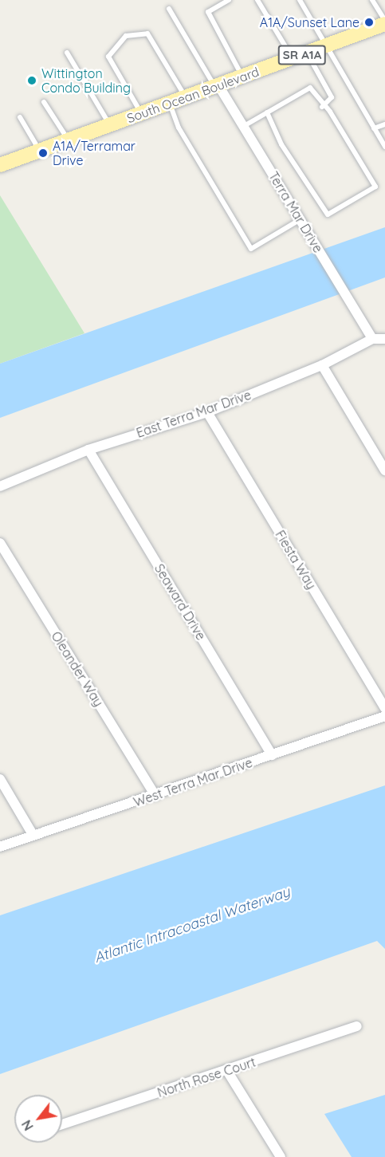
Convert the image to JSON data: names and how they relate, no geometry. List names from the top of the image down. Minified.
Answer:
{"streets":{"main road":["SR A1A","South Ocean Boulevard"],"street":["Terra Mar Drive","East Terra Mar Drive","Fiesta Way","Seaward Drive","Oleander Way","West Terra Mar Drive","North Rose Court"]},"crossings":[["South Ocean Boulevard","Terra Mar Drive"],["Terra Mar Drive","East Terra Mar Drive"],["East Terra Mar Drive","Fiesta Way"],["East Terra Mar Drive","Seaward Drive"],["Seaward Drive","West Terra Mar Drive"],["Oleander Way","West Terra Mar Drive"]],"water":["Atlantic Intracoastal Waterway"],"places":["A1A/Sunset Lane","Wittington Condo Building","A1A/Terramar Drive"],"north":"bottom left"}
